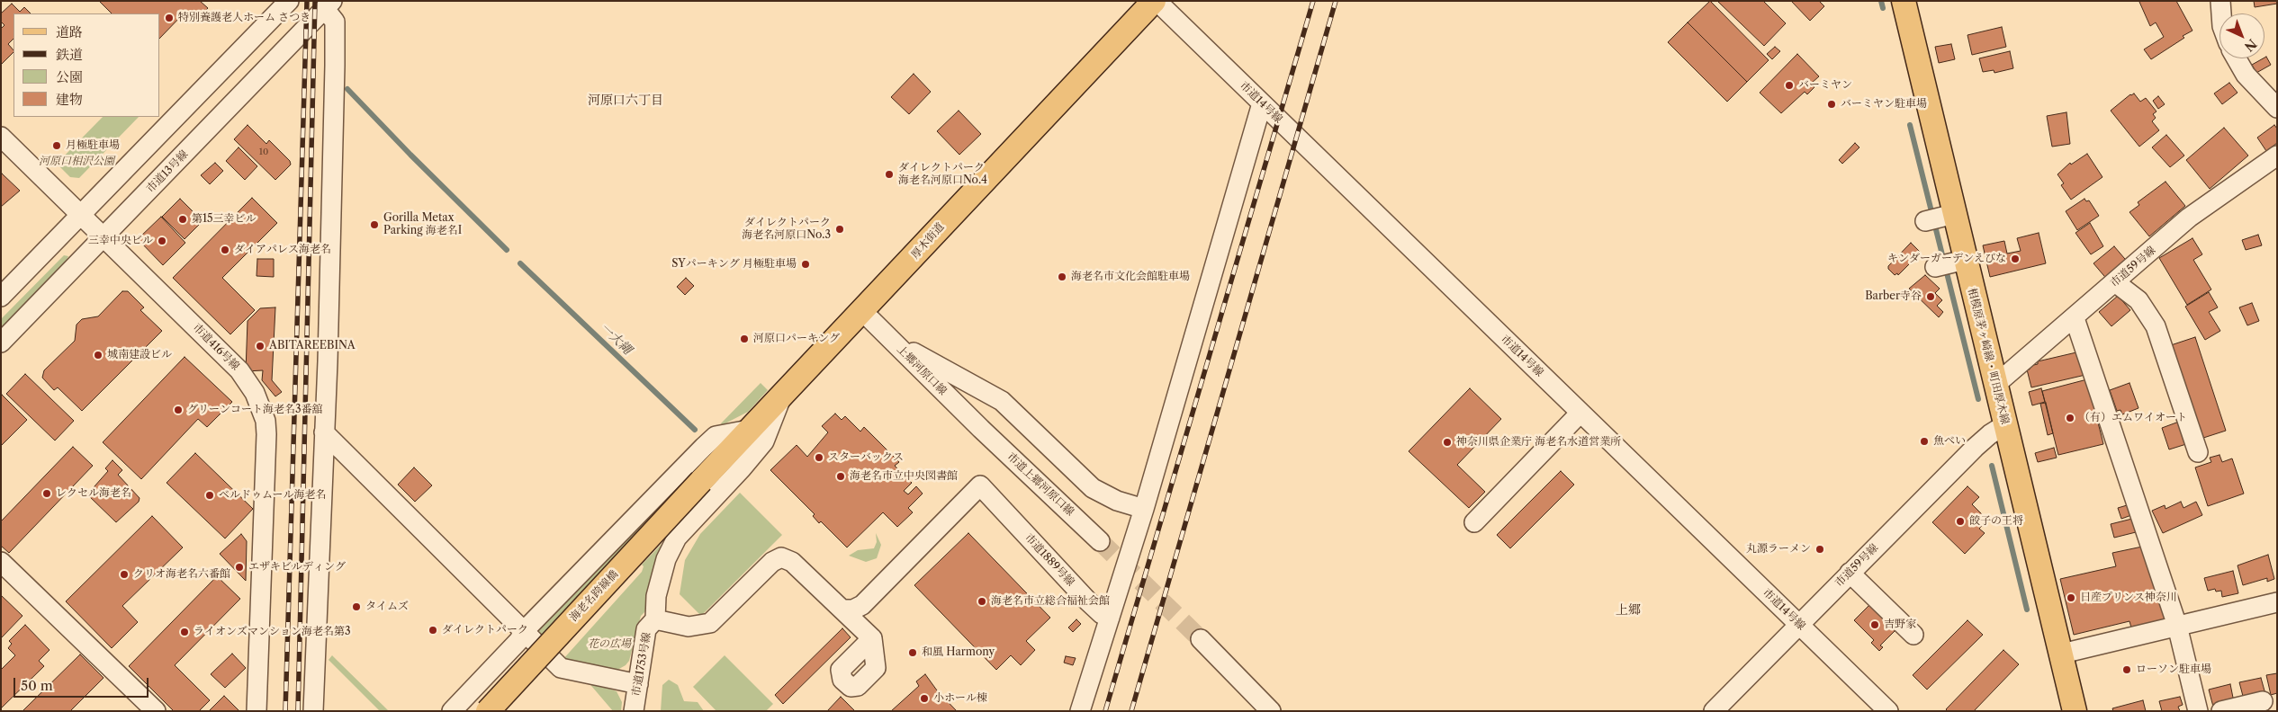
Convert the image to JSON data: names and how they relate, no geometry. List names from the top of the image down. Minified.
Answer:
{"streets":{"main road":["厚木街道","相模原茅ヶ崎線・町田厚木線","海老名跨線橋"],"street":["市道14号線","市道13号線","市道59号線","市道416号線","上郷河原口線","市道上郷河原口線","市道1889号線","市道1753号線"]},"crossings":[["市道14号線","厚木街道"],["市道14号線","市道59号線"],["市道13号線","市道416号線"],["厚木街道","上郷河原口線"],["厚木街道","海老名跨線橋"],["市道59号線","相模原茅ヶ崎線・町田厚木線"],["上郷河原口線","市道上郷河原口線"]],"districts":["河原口六丁目","上郷"],"water":["一大縄"],"parks":["河原口相沢公園","花の広場"],"places":["特別養護老人ホーム さつき","バーミヤン","バーミヤン駐車場","月極駐車場","ダイレクトパーク 海老名河原口No.4","第15三幸ビル","Gorilla Metax Parking 海老名I","ダイレクトパーク 海老名河原口No.3","三幸中央ビル","ダイアパレス海老名","キンダーガーデンえびな","SYパーキング 月極駐車場","海老名市文化会館駐車場","Barber寺谷","河原口パーキング","ABITAREEBINA","城南建設ビル","グリーンコート海老名3番舘","（有）エムワイオート","魚べい","神奈川県企業庁 海老名水道営業所","スターバックス","海老名市立中央図書館","レクセル海老名","ベルドゥムール海老名","餃子の王将","丸源ラーメン","エザキビルディング","クリオ海老名六番館","日産プリンス神奈川","海老名市立総合福祉会館","タイムズ","吉野家","ダイレクトパーク","ライオンズマンション海老名第3","和風 Harmony","ローソン駐車場","小ホール棟"],"house_numbers":["10"],"legend":["道路","鉄道","公園","建物"],"scale_bar":"50 m","north":"bottom right"}
